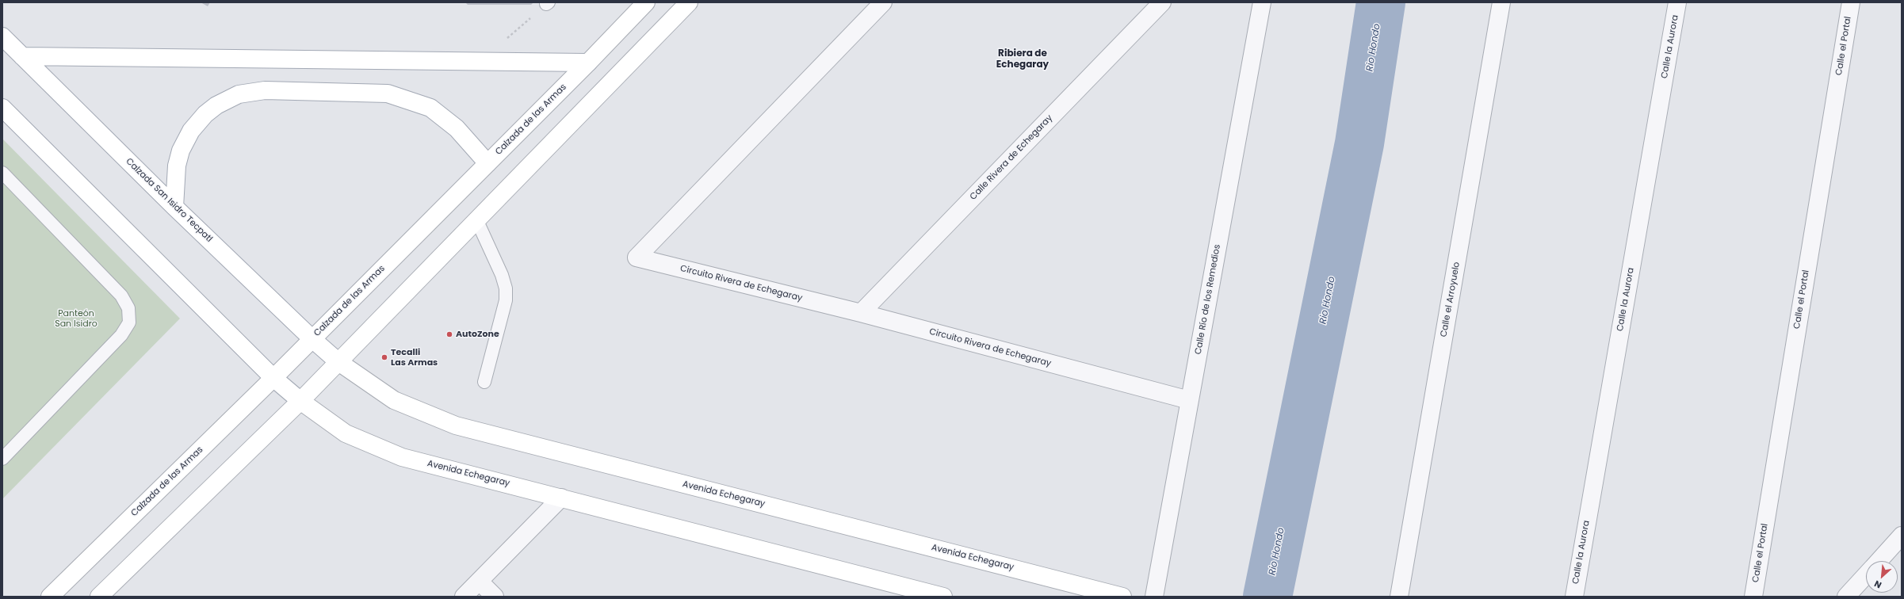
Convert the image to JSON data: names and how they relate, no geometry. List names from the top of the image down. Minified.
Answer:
{"streets":{"main road":["Calzada de las Armas","Calzada San Isidro Tecpatl","Avenida Echegaray"],"street":["Calle el Portal","Calle la Aurora","Calle Rivera de Echegaray","Circuito Rivera de Echegaray","Calle Río de los Remedios","Calle el Arroyuelo"]},"crossings":[["Calzada de las Armas","Calzada San Isidro Tecpatl"],["Calle Rivera de Echegaray","Circuito Rivera de Echegaray"],["Calzada San Isidro Tecpatl","Avenida Echegaray"],["Circuito Rivera de Echegaray","Calle Río de los Remedios"]],"districts":["Ribiera de Echegaray"],"water":["Rio Hondo"],"parks":["Panteón San Isidro"],"places":["AutoZone","Tecalli Las Armas"],"north":"bottom left"}
